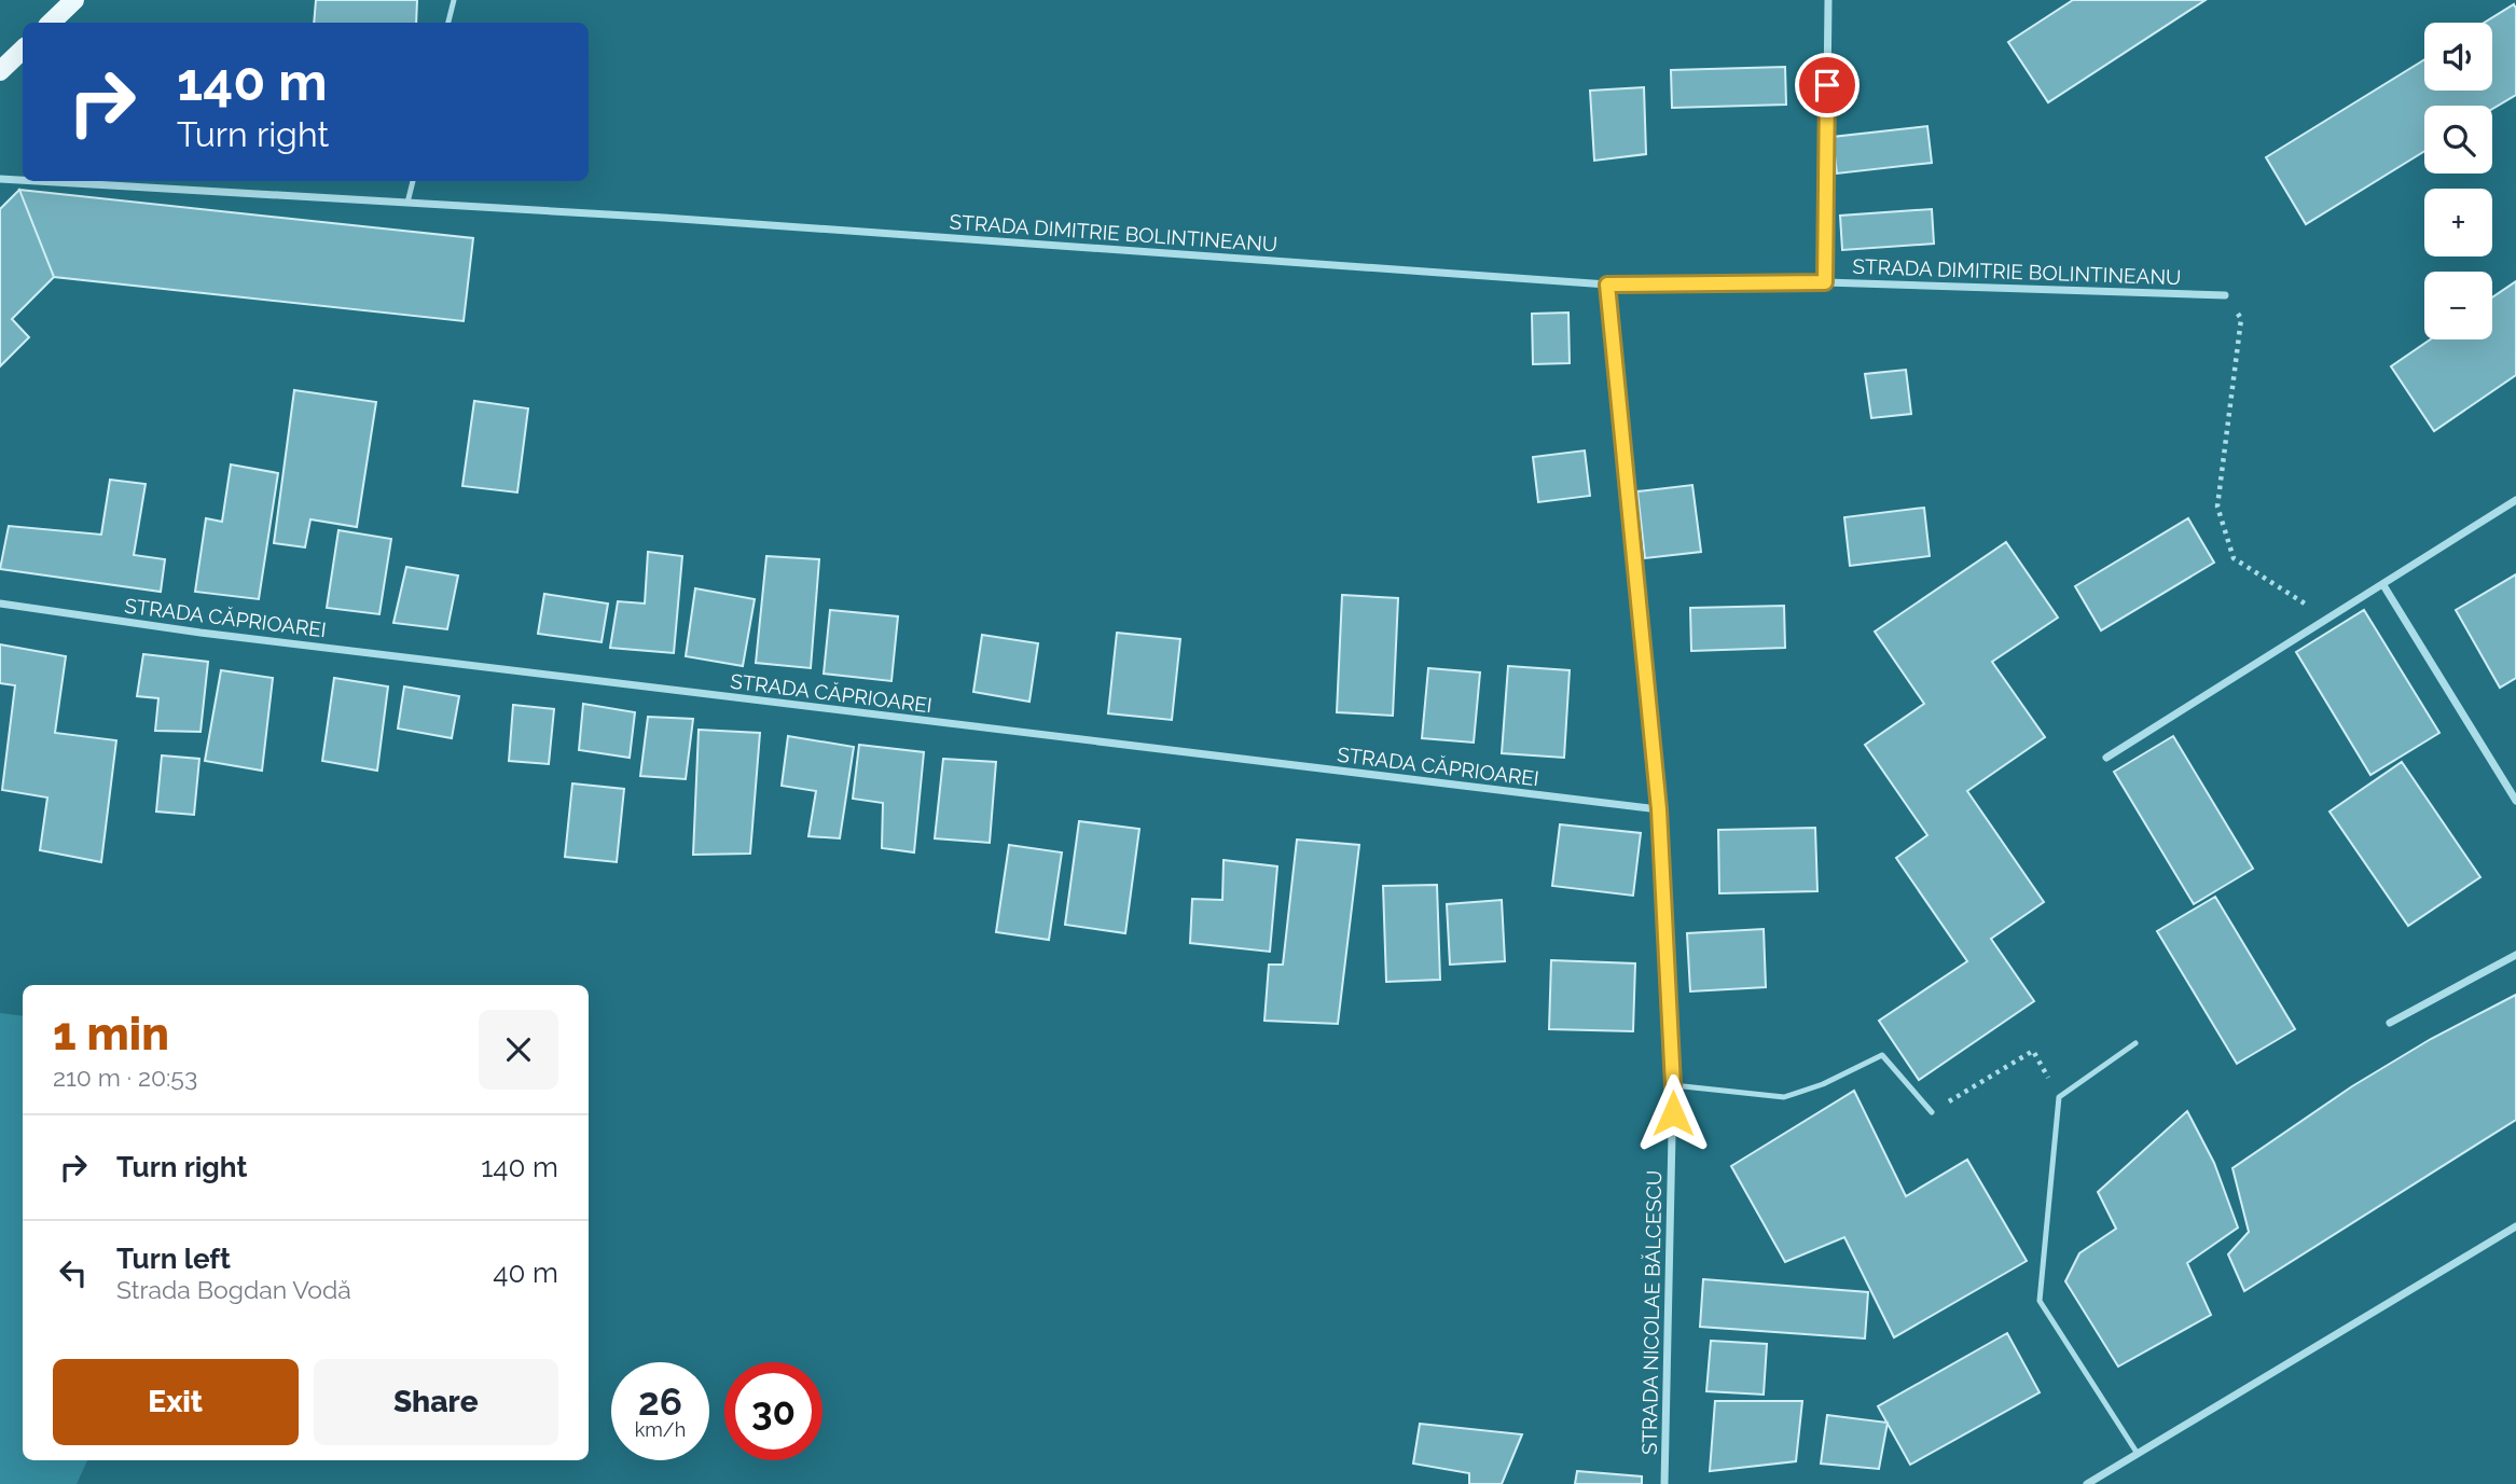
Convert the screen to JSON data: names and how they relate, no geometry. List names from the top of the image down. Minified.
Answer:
{"streets":{"street":["STRADA DIMITRIE BOLINTINEANU","STRADA CĂPRIOAREI","STRADA NICOLAE BĂLCESCU"]},"crossings":[["STRADA DIMITRIE BOLINTINEANU","STRADA NICOLAE BĂLCESCU"],["STRADA CĂPRIOAREI","STRADA NICOLAE BĂLCESCU"]],"page":{"map_buttons":["+","−"],"turn":["140 m","Turn right"],"heading":["1 min","210 m · 20:53"],"list":[{"name":"Turn right","value":"140 m"},{"name":"Turn left","note":"Strada Bogdan Vodă","value":"40 m"}],"buttons":["Exit","Share"],"speed":"26 km/h","limit":"30"}}
